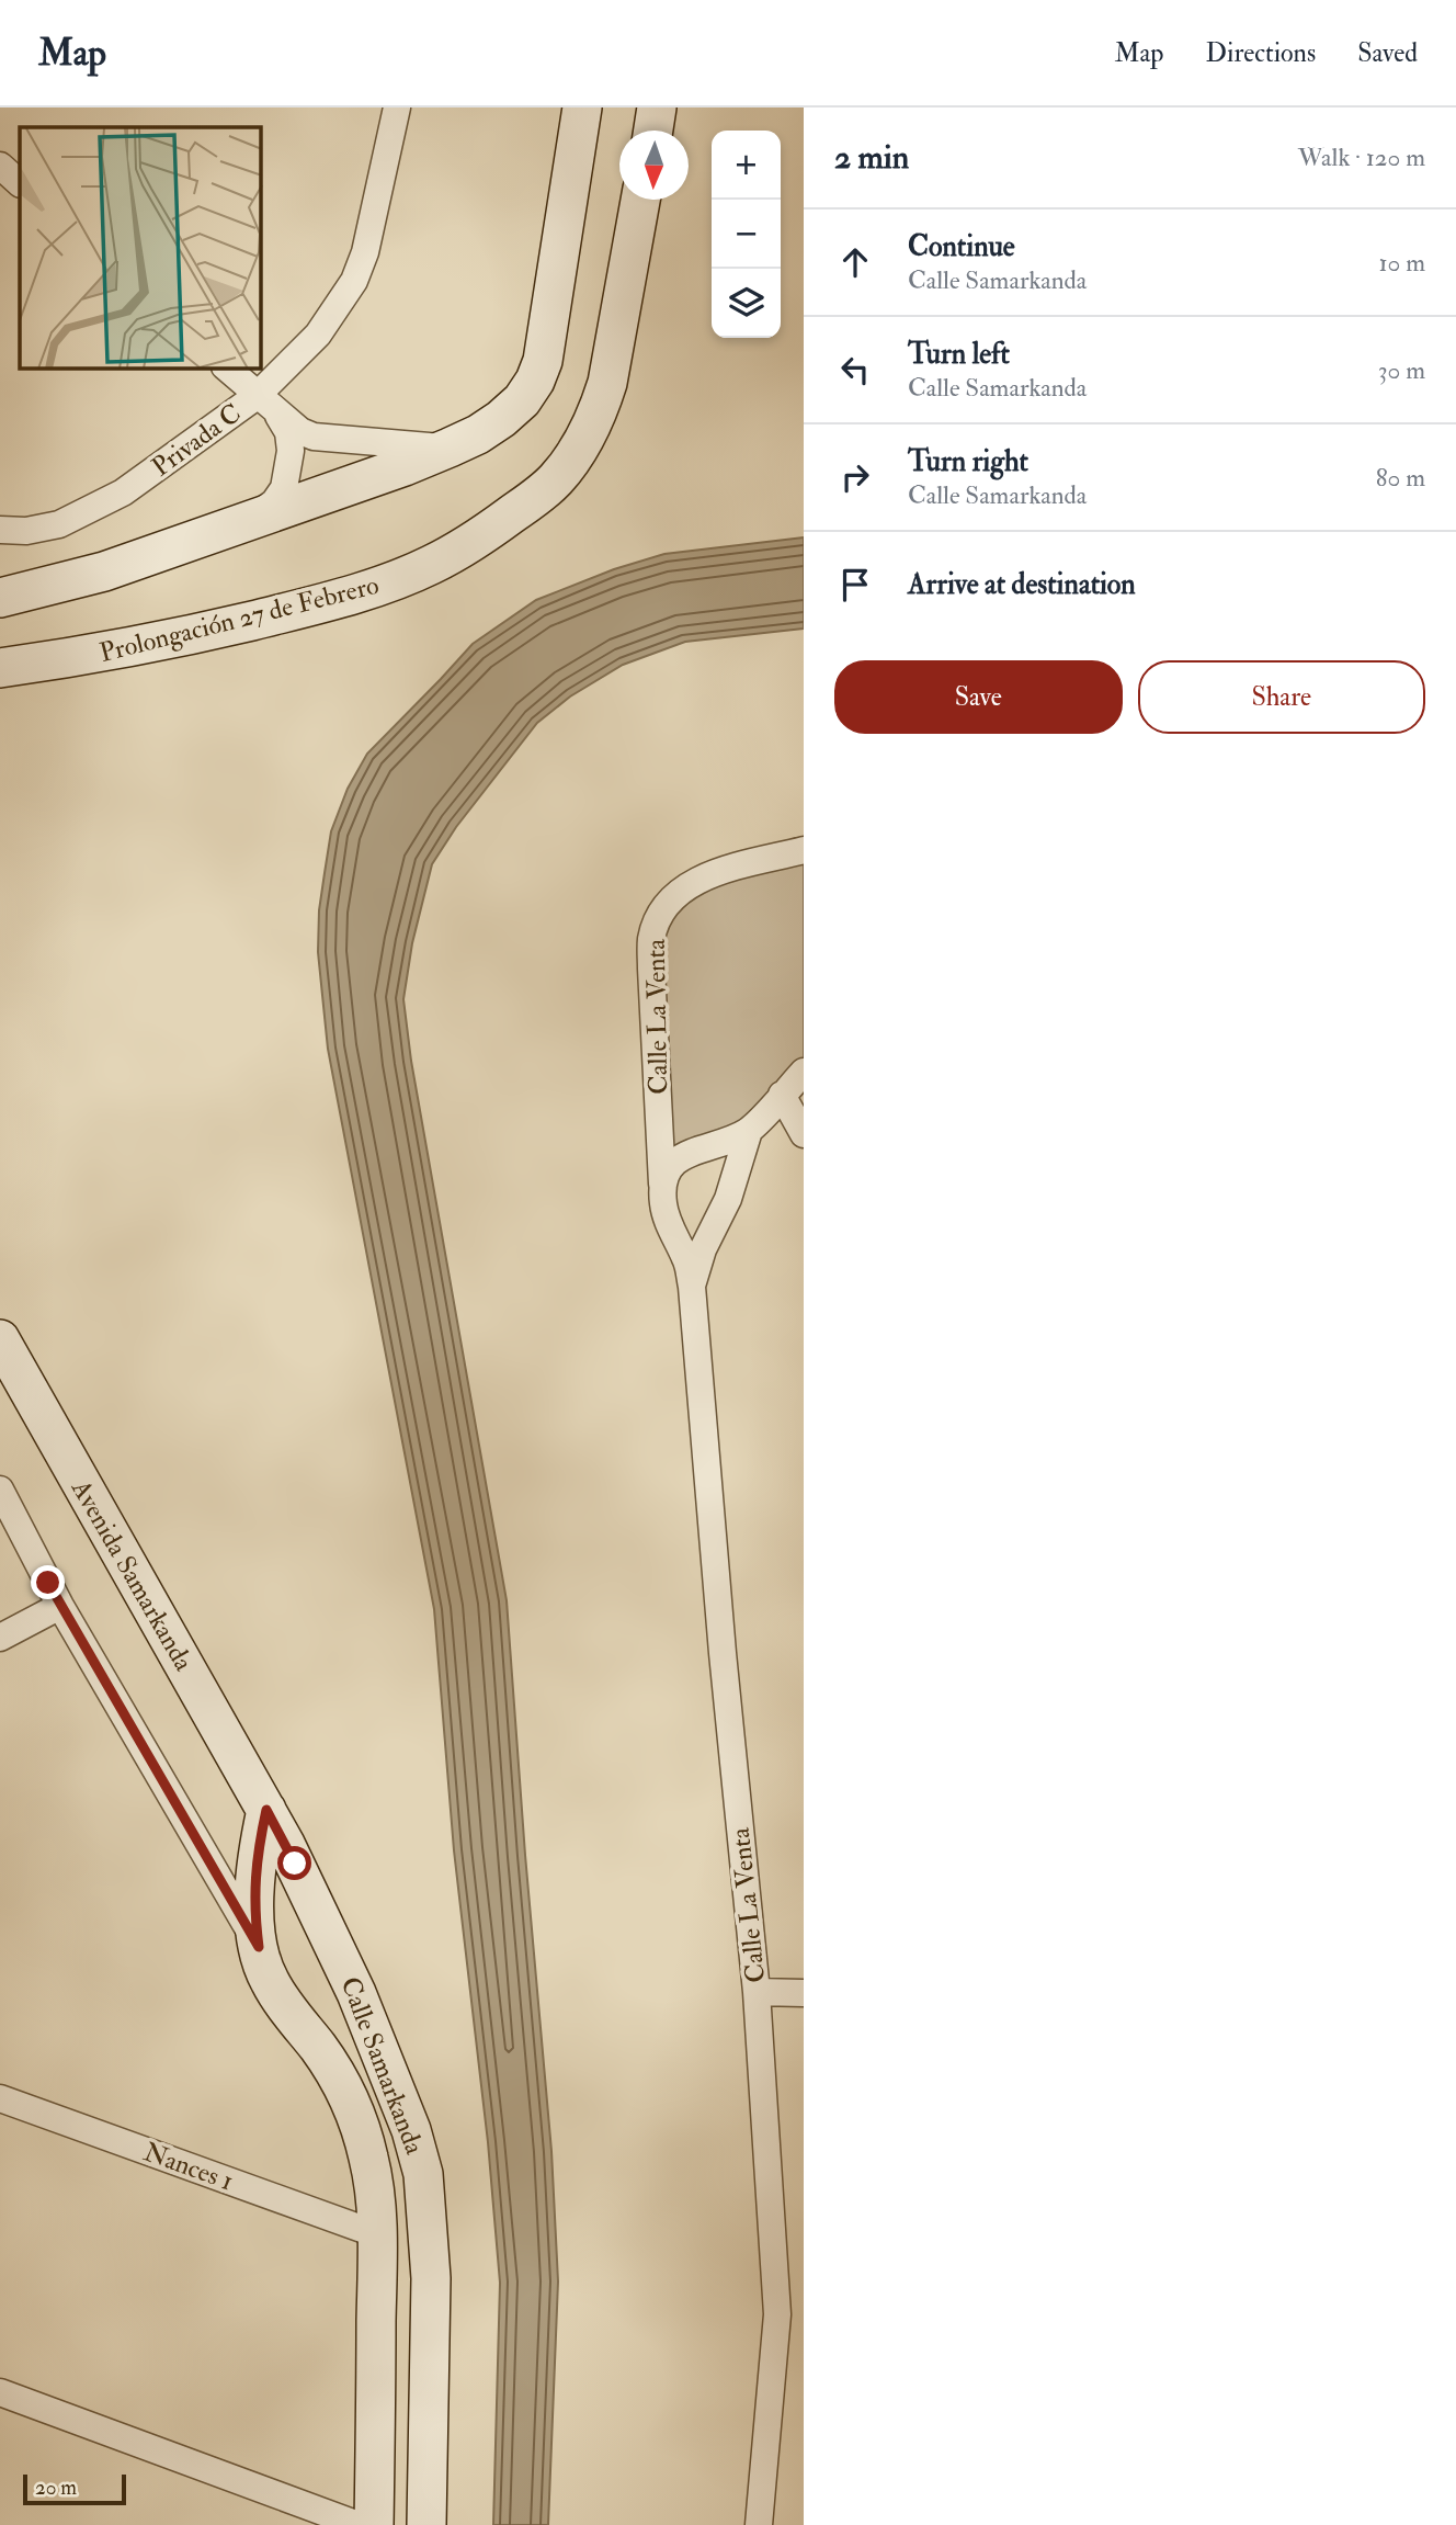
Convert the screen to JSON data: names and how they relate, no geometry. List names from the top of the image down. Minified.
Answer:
{"streets":{"street":["Privada C","Prolongación 27 de Febrero","Calle La Venta","Avenida Samarkanda","Calle Samarkanda","Nances 1"]},"crossings":[["Avenida Samarkanda","Calle Samarkanda"],["Calle Samarkanda","Nances 1"]],"scale_bar":"20 m","north":"bottom","page":{"header":"Map","nav":["Map","Directions","Saved"],"heading":["2 min","Walk · 120 m"],"map_buttons":["+","−"],"list":[["Continue","Calle Samarkanda","10 m"],["Turn left","Calle Samarkanda","30 m"],["Turn right","Calle Samarkanda","80 m"],"Arrive at destination"],"buttons":["Save","Share"],"scale":"20 m"}}
